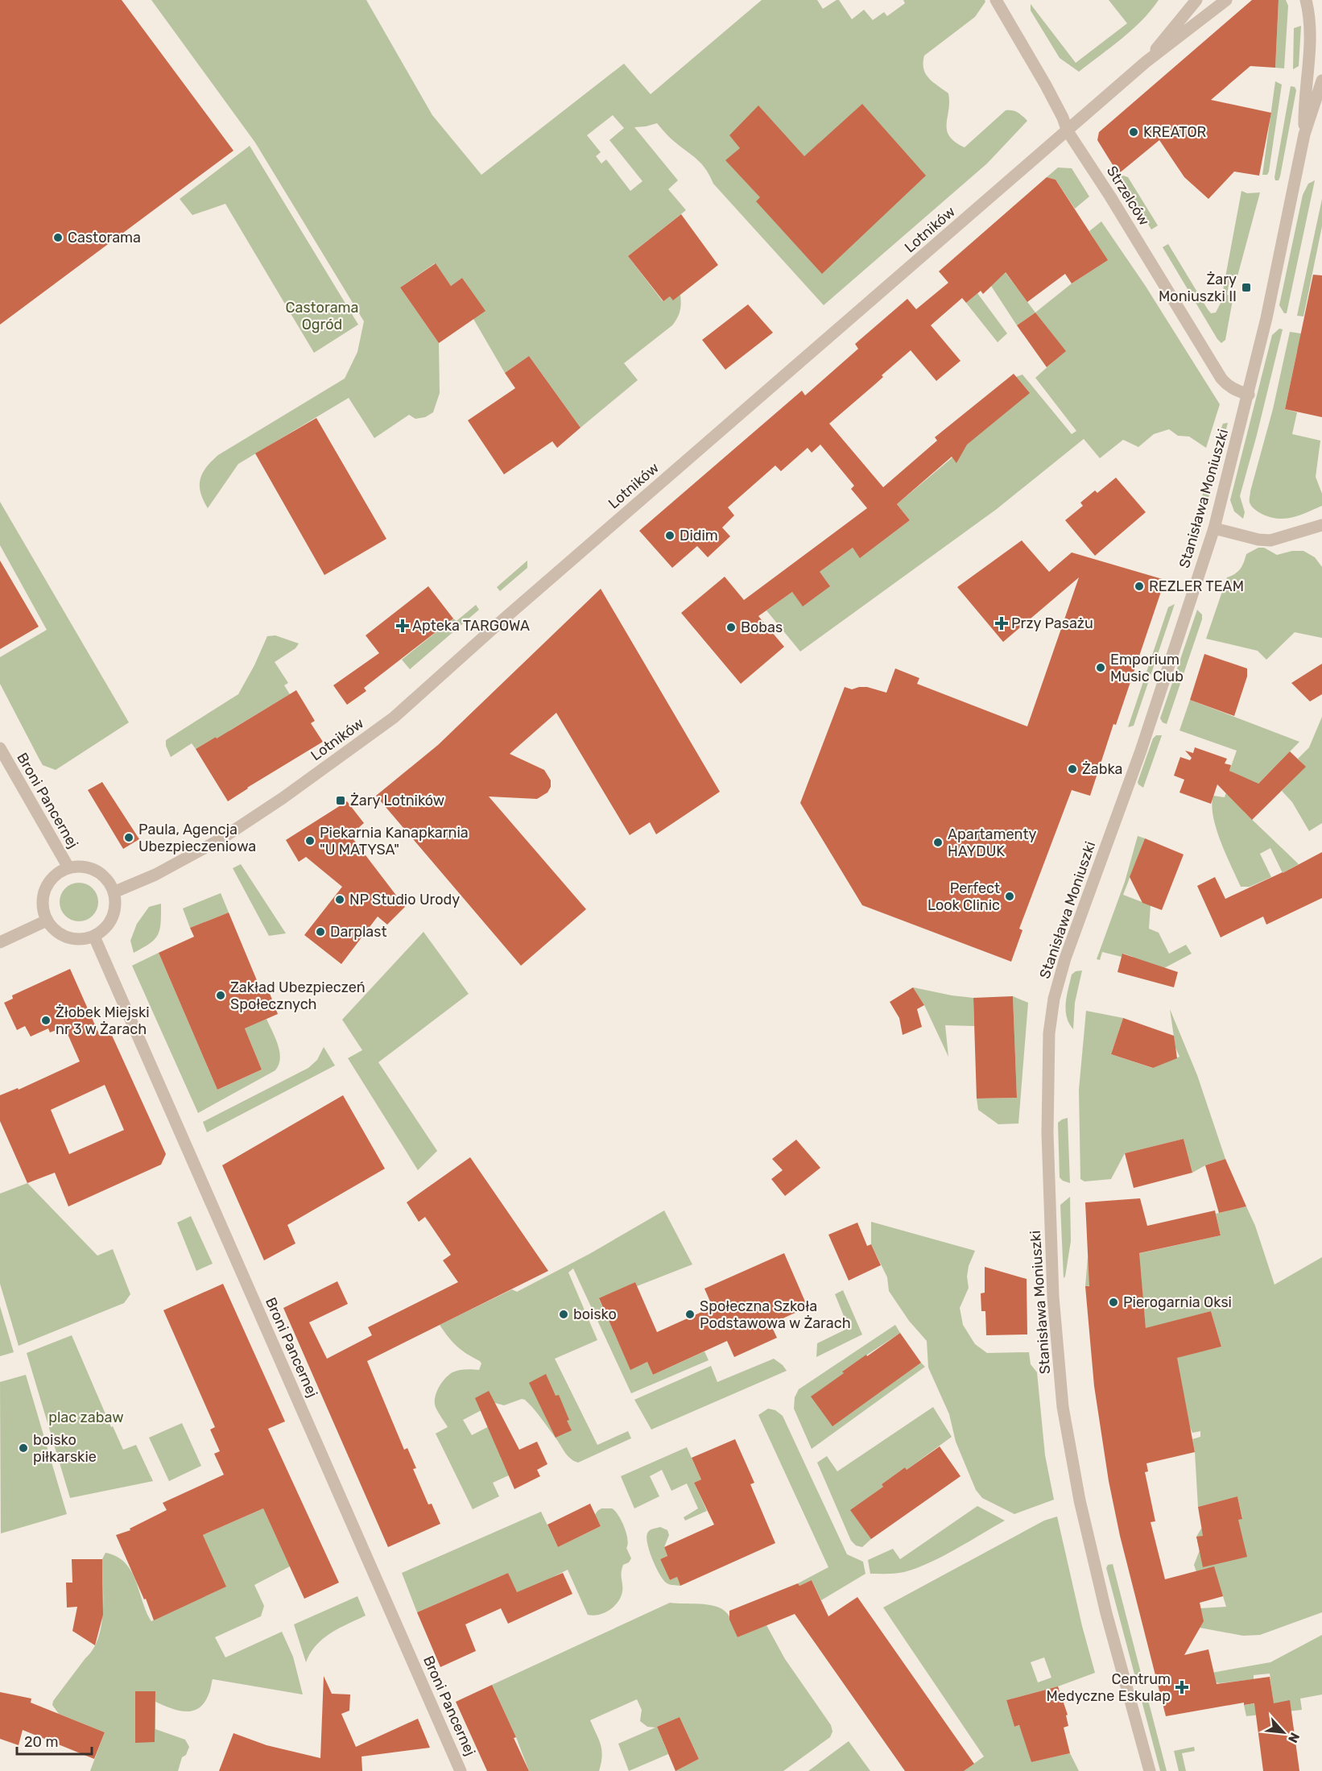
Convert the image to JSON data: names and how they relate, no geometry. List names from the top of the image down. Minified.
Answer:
{"streets":{"street":["Strzelców","Lotników","Stanisława Moniuszki","Broni Pancernej"]},"crossings":[["Strzelców","Lotników"],["Strzelców","Stanisława Moniuszki"],["Lotników","Broni Pancernej"]],"parks":["Castorama Ogród","plac zabaw"],"places":{"other":["KREATOR","Castorama","Didim","REZLER TEAM","Bobas","Emporium Music Club","Żabka","Paula, Agencja Ubezpieczeniowa","Piekarnia Kanapkarnia \"U MATYSA\"","Apartamenty HAYDUK","Perfect Look Clinic","NP Studio Urody","Darplast","Zakład Ubezpieczeń Społecznych","Żłobek Miejski nr 3 w Żarach","Pierogarnia Oksi","boisko","Społeczna Szkoła Podstawowa w Żarach","boisko piłkarskie"],"transit":["Żary Moniuszki II","Żary Lotników"],"health":["Przy Pasażu","Apteka TARGOWA","Centrum Medyczne Eskulap"]},"scale_bar":"20 m","north":"bottom right"}
